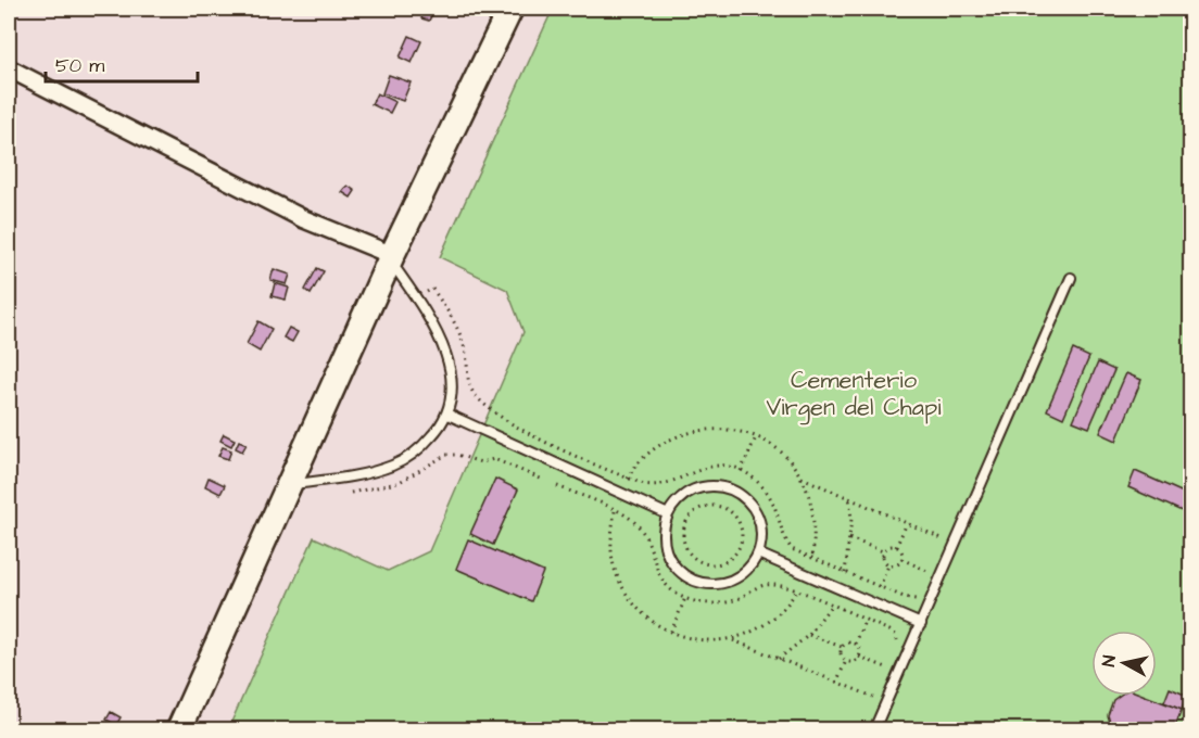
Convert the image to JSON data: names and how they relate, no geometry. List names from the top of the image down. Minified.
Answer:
{"parks":["Cementerio Virgen del Chapi"],"scale_bar":"50 m","north":"left"}
